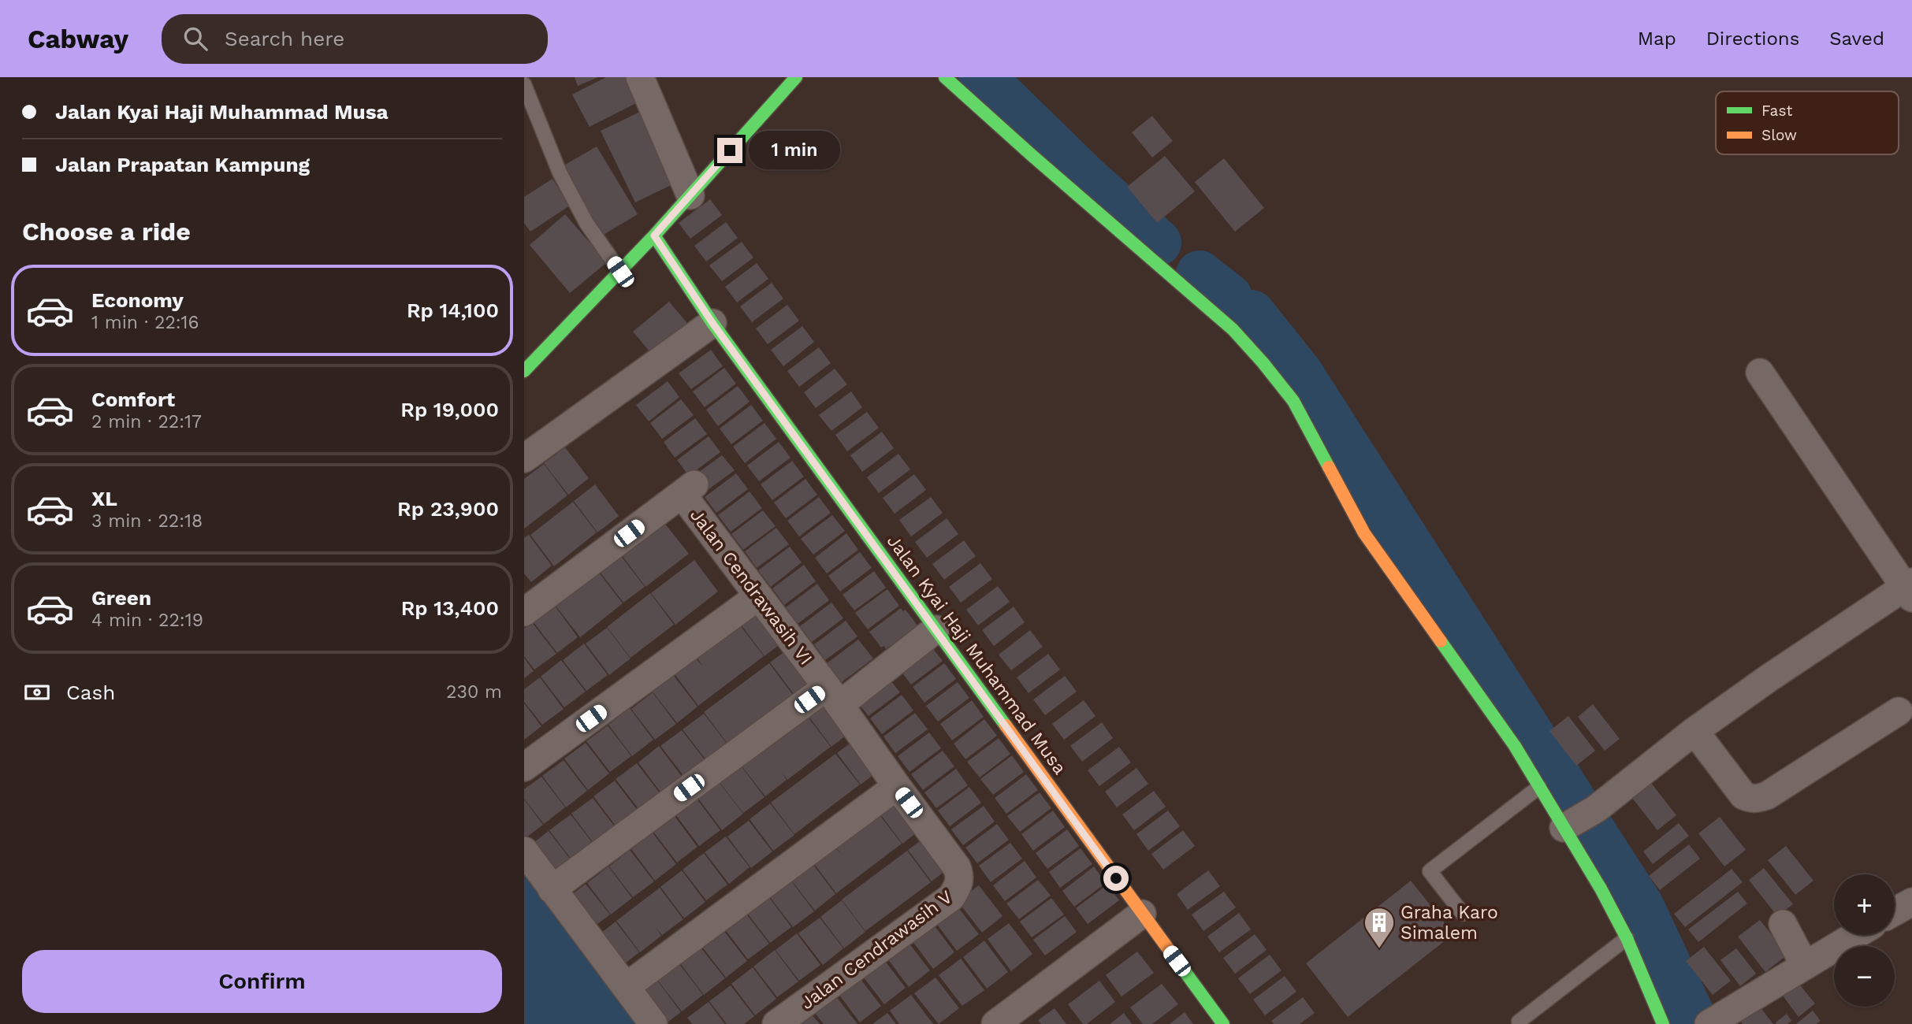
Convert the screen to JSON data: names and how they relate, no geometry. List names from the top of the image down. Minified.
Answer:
{"streets":{"street":["Jalan Cendrawasih VI","Jalan Kyai Haji Muhammad Musa","Jalan Cendrawasih V"]},"crossings":[["Jalan Cendrawasih VI","Jalan Cendrawasih V"]],"places":{"building":["Graha Karo Simalem"]},"legend":["Fast","Slow"],"page":{"header":"Cabway","search":"Search here","nav":["Map","Directions","Saved"],"banner":["Jalan Kyai Haji Muhammad Musa","Jalan Prapatan Kampung"],"bubble":"1 min","heading":"Choose a ride","list":[{"name":"Economy","note":"1 min · 22:16","value":"Rp 14,100"},{"name":"Comfort","note":"2 min · 22:17","value":"Rp 19,000"},{"name":"XL","note":"3 min · 22:18","value":"Rp 23,900"},{"name":"Green","note":"4 min · 22:19","value":"Rp 13,400"}],"pay":["Cash","230 m"],"map_buttons":["+","−"],"buttons":"Confirm"}}
